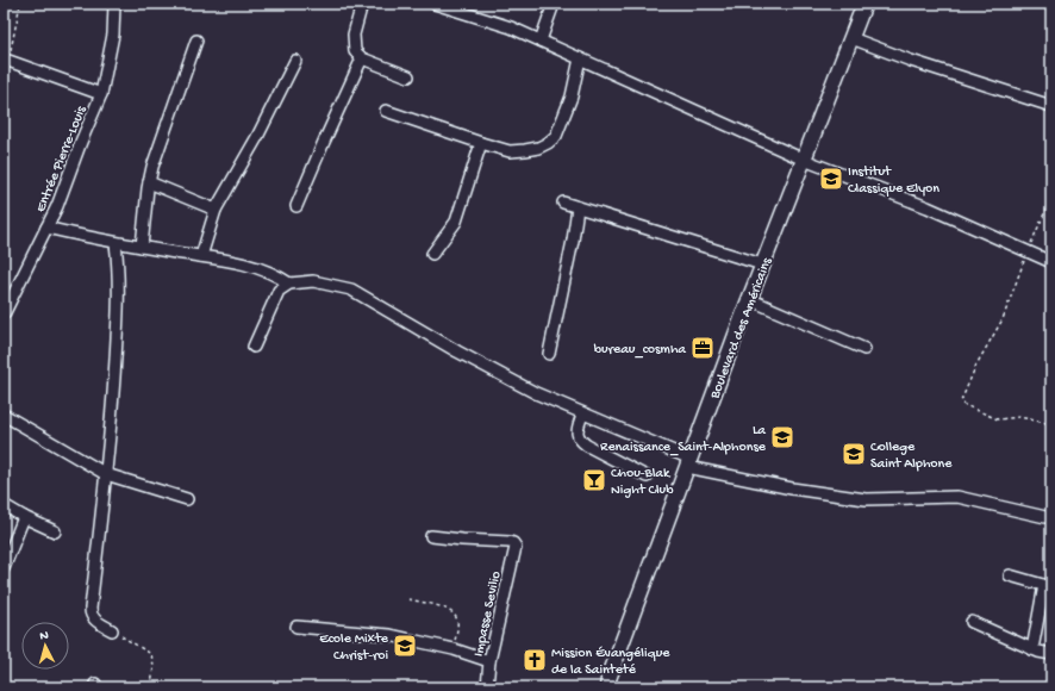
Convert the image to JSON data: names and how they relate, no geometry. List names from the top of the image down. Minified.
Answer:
{"streets":{"main road":["Boulevard des Américains"],"street":["Entrée Pierre-Louis","Impasse Sevilio"]},"places":{"school or university":["Institut Classique Elyon","La Renaissance_Saint-Alphonse","College Saint Alphone","Ecole Mixte Christ-roi"],"office":["bureau_cosmha"],"bar":["Chou-Blak Night Club"],"church":["Mission Évangélique de la Sainteté"]},"north":"top"}
